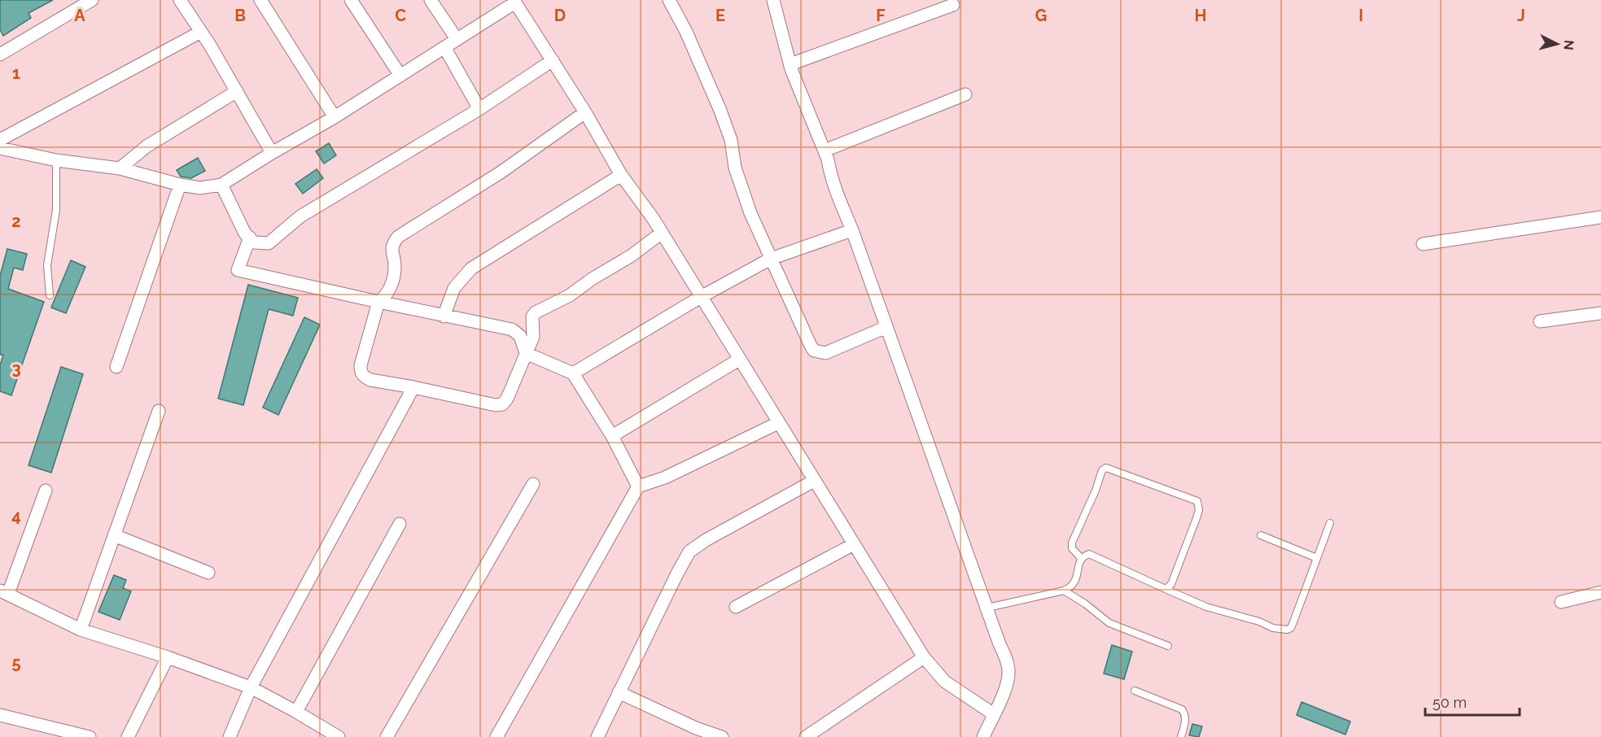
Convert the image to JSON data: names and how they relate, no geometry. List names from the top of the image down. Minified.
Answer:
{"scale_bar":"50 m","north":"right","grid":{"columns":["A","B","C","D","E","F","G","H","I","J"],"rows":["1","2","3","4","5"]}}
